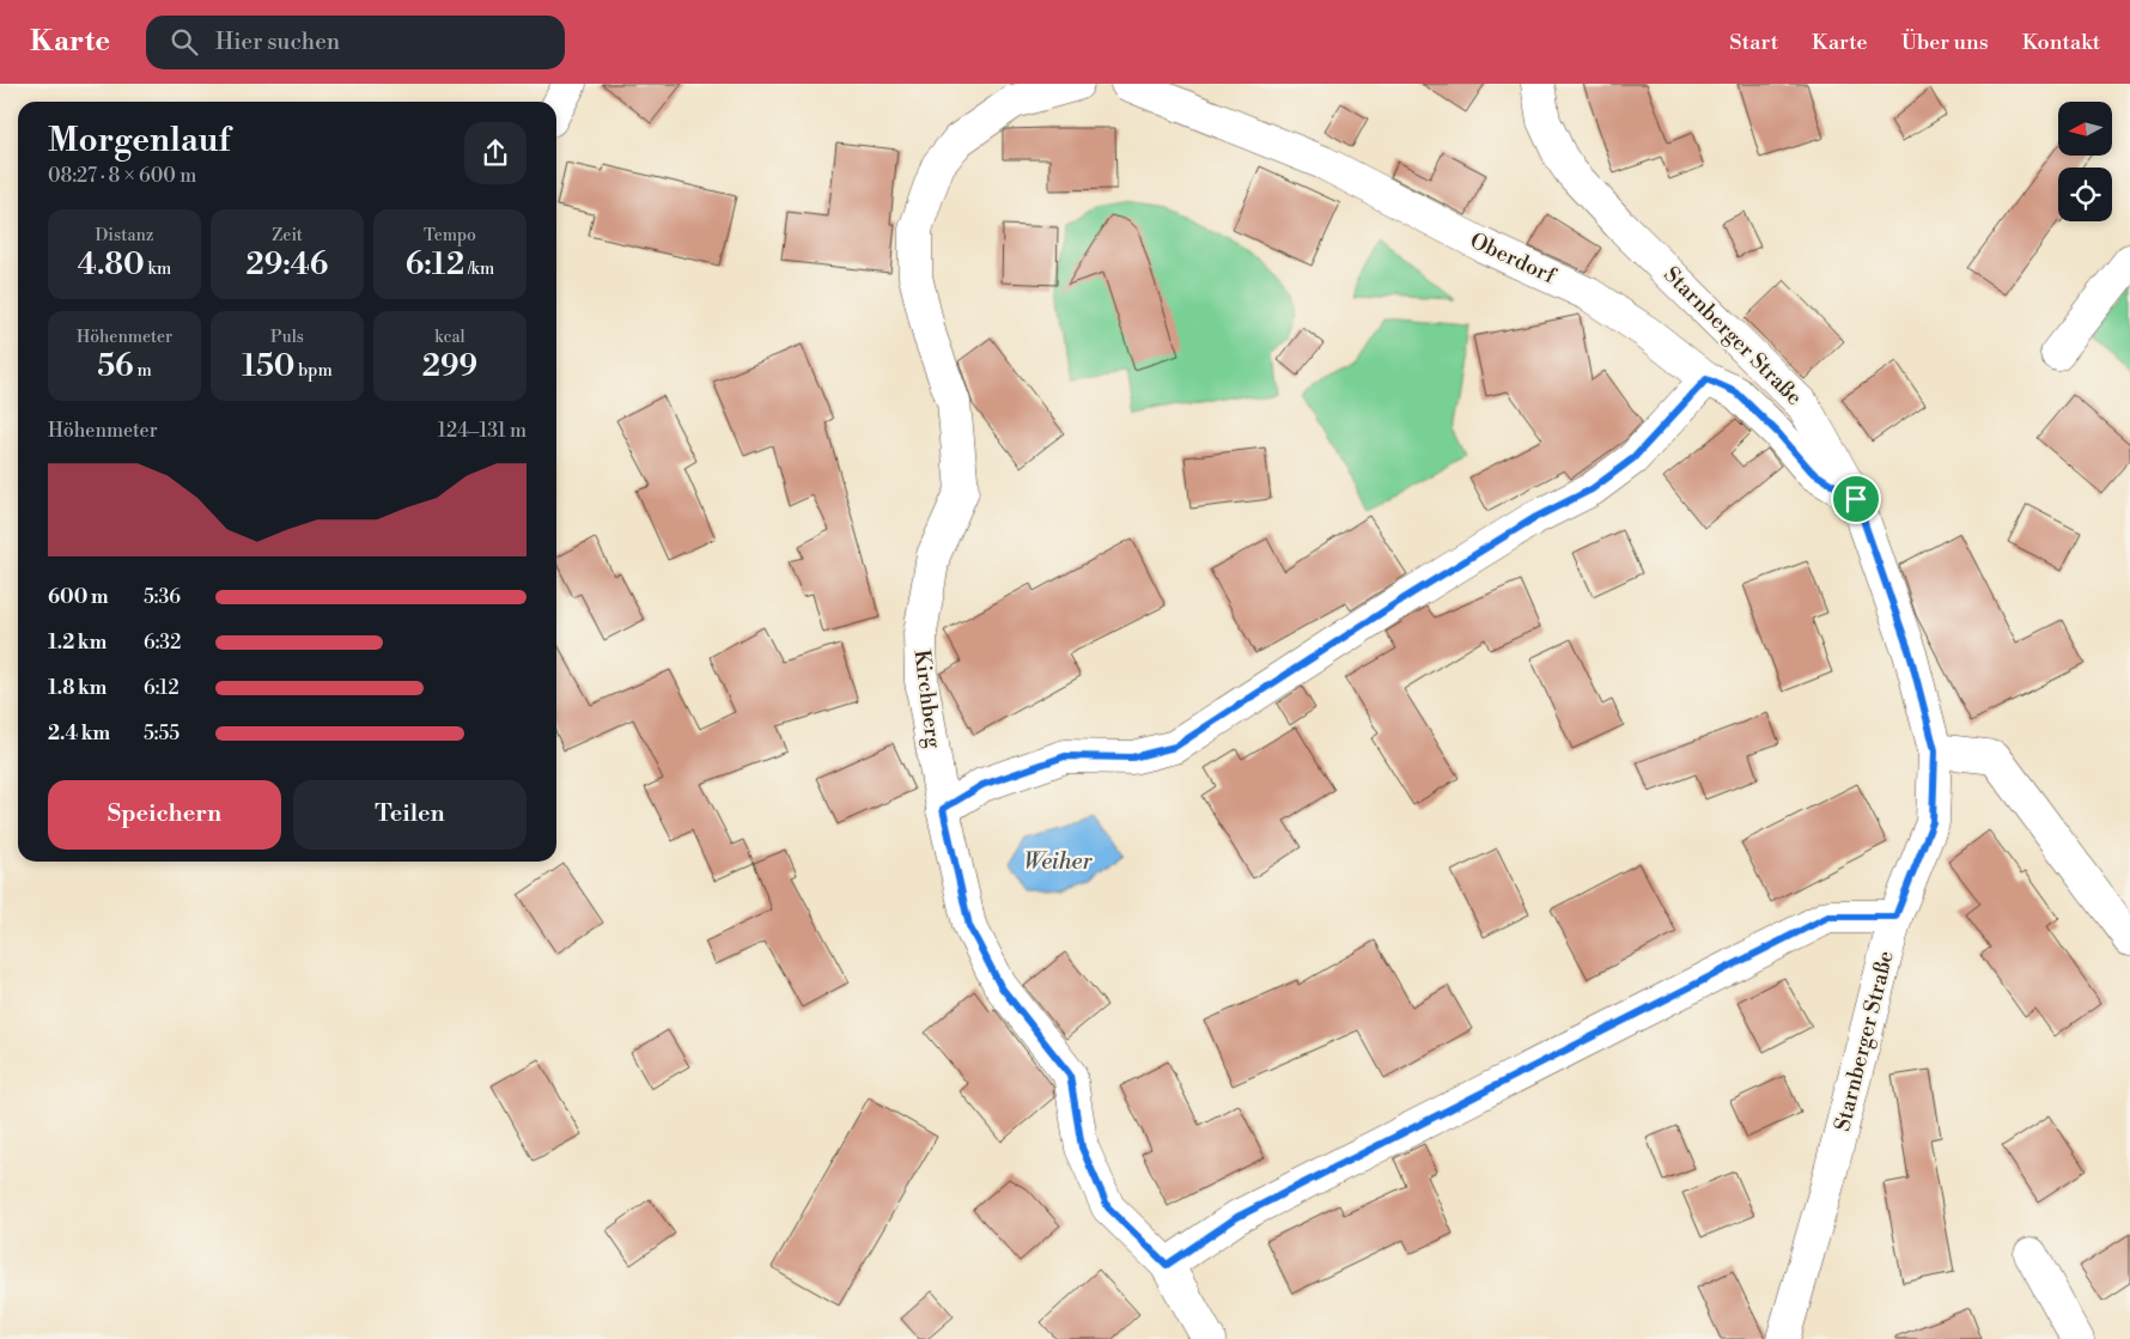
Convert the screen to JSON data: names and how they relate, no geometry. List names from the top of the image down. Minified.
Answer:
{"streets":{"street":["Oberdorf","Starnberger Straße","Kirchberg"]},"crossings":[["Oberdorf","Starnberger Straße"]],"water":["Weiher"],"north":"left","page":{"header":"Karte","search":"Hier suchen","nav":["Start","Karte","Über uns","Kontakt"],"heading":["Morgenlauf","08:27 · 8 × 600 m"],"stats":[["Distanz","4.80 km"],["Zeit","29:46"],["Tempo","6:12 /km"],["Höhenmeter","56 m"],["Puls","150 bpm"],["kcal","299"]],"chart":["Höhenmeter","124–131 m"],"list":[{"name":"600 m","note":"5:36"},{"name":"1.2 km","note":"6:32"},{"name":"1.8 km","note":"6:12"},{"name":"2.4 km","note":"5:55"}],"buttons":["Speichern","Teilen"]}}
